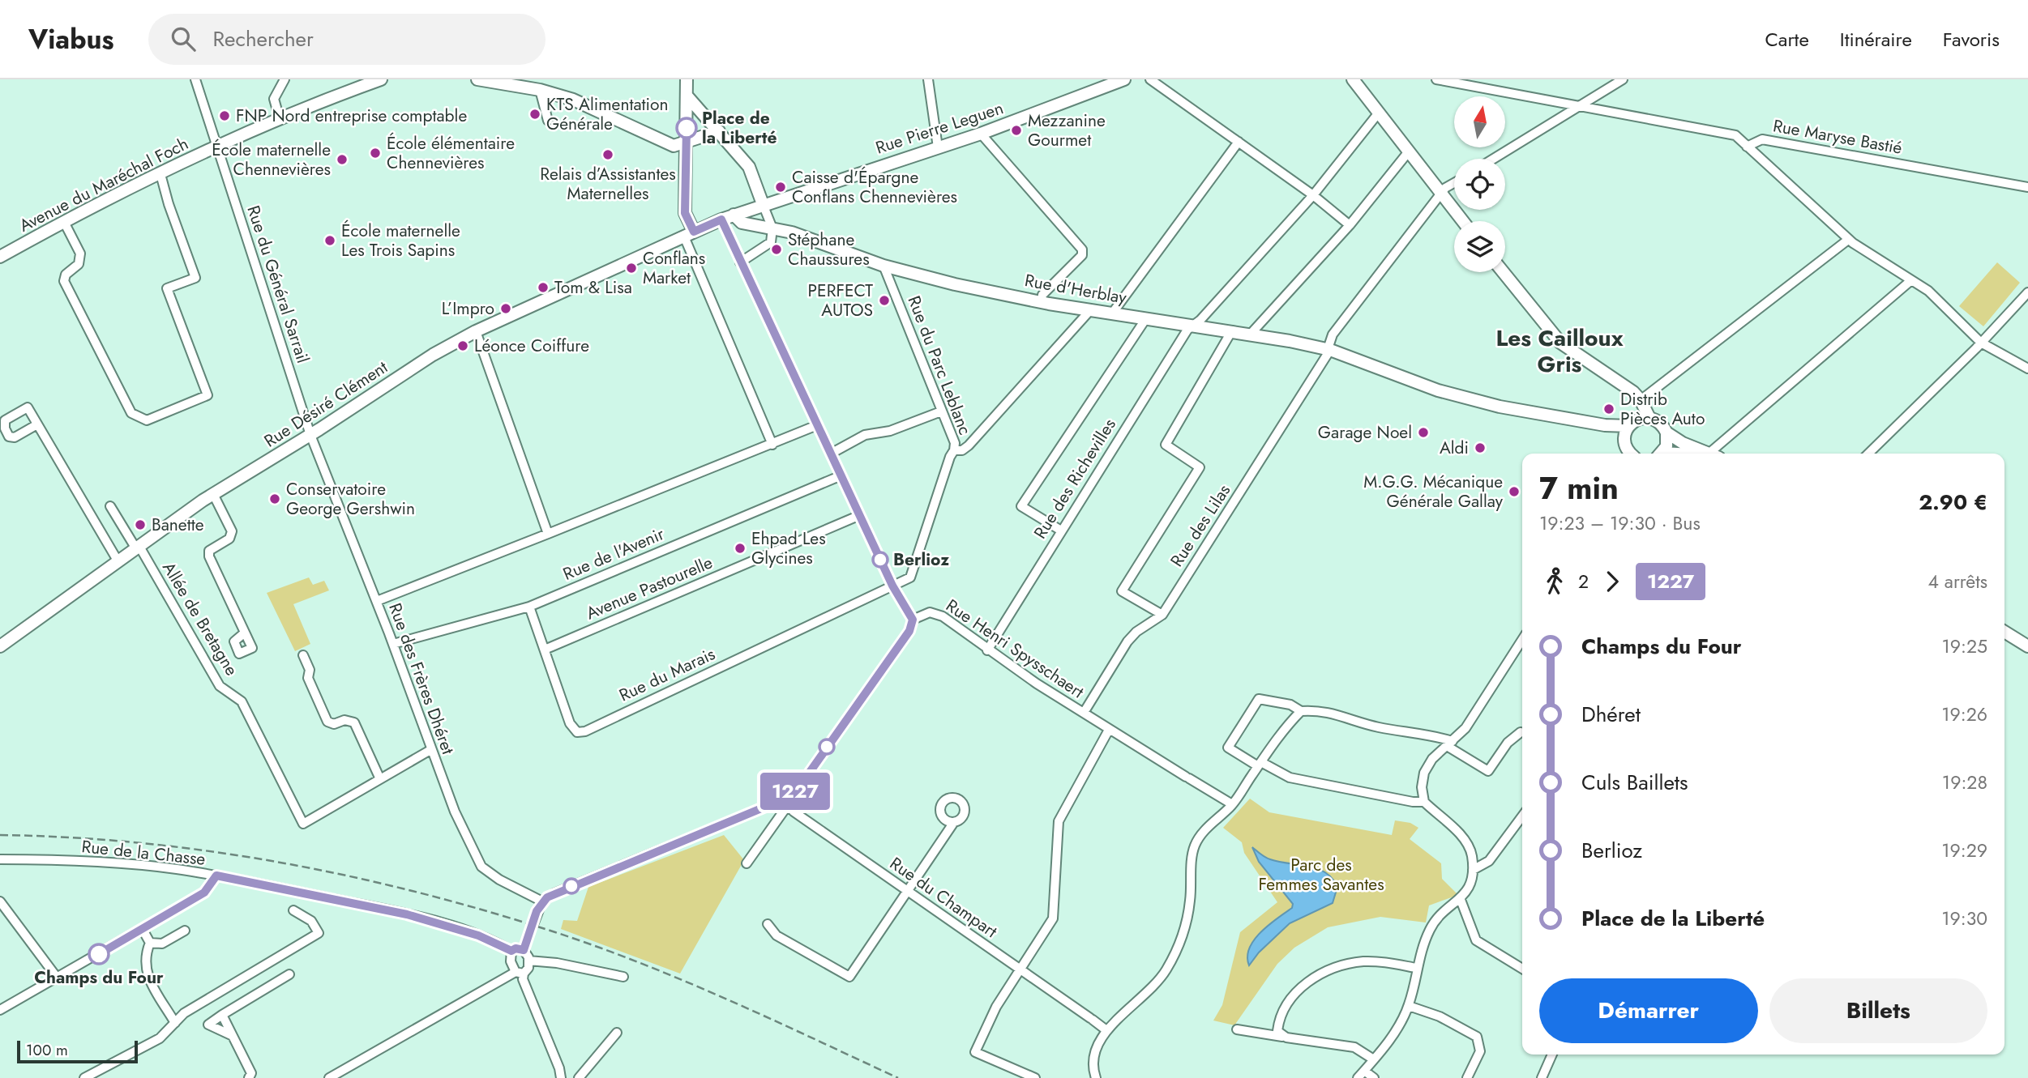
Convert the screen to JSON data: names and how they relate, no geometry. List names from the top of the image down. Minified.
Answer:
{"streets":{"main road":["Rue Pierre Leguen","Avenue du Maréchal Foch","Rue d'Herblay","Rue Désiré Clément"],"street":["Rue Maryse Bastié","Rue du Général Sarrail","Rue du Parc Leblanc","Rue des Richevilles","Rue des Lilas","Rue de l'Avenir","Avenue Pastourelle","Allée de Bretagne","Rue Henri Spysschaert","Rue du Marais","Rue des Frères Dhéret","Rue de la Chasse","Rue du Champart"]},"crossings":[["Avenue du Maréchal Foch","Rue du Général Sarrail"],["Rue du Général Sarrail","Rue Désiré Clément"],["Rue du Général Sarrail","Rue des Frères Dhéret"],["Rue d'Herblay","Rue du Parc Leblanc"],["Rue d'Herblay","Rue des Richevilles"],["Rue d'Herblay","Rue des Lilas"],["Rue Désiré Clément","Allée de Bretagne"],["Rue Désiré Clément","Rue des Frères Dhéret"],["Rue des Richevilles","Rue Henri Spysschaert"],["Rue de l'Avenir","Rue du Marais"],["Rue de l'Avenir","Rue des Frères Dhéret"],["Avenue Pastourelle","Rue du Marais"]],"districts":["Les Cailloux Gris"],"parks":["Parc des Femmes Savantes"],"places":["KTS Alimentation Générale","FNP Nord entreprise comptable","Place de la Liberté","Mezzanine Gourmet","École élémentaire Chennevières","Relais d’Assistantes Maternelles","École maternelle Chennevières","Caisse d'Épargne Conflans Chennevières","École maternelle Les Trois Sapins","Stéphane Chaussures","Conflans Market","Tom & Lisa","PERFECT AUTOS","L’Impro","Léonce Coiffure","Distrib Pièces Auto","Garage Noel","Aldi","M.G.G. Mécanique Générale Gallay","Conservatoire George Gershwin","Banette","Ehpad Les Glycines","Berlioz","Champs du Four"],"lines":["bus line 1227"],"scale_bar":"100 m","north":"top","page":{"header":"Viabus","search":"Rechercher","nav":["Carte","Itinéraire","Favoris"],"on_map":"1227","heading":["7 min","19:23 – 19:30 · Bus","2.90 €"],"legs":["2","1227","4 arrêts"],"list":[{"name":"Champs du Four","value":"19:25"},{"name":"Dhéret","value":"19:26"},{"name":"Culs Baillets","value":"19:28"},{"name":"Berlioz","value":"19:29"},{"name":"Place de la Liberté","value":"19:30"}],"buttons":["Démarrer","Billets"],"scale":"100 m"}}
